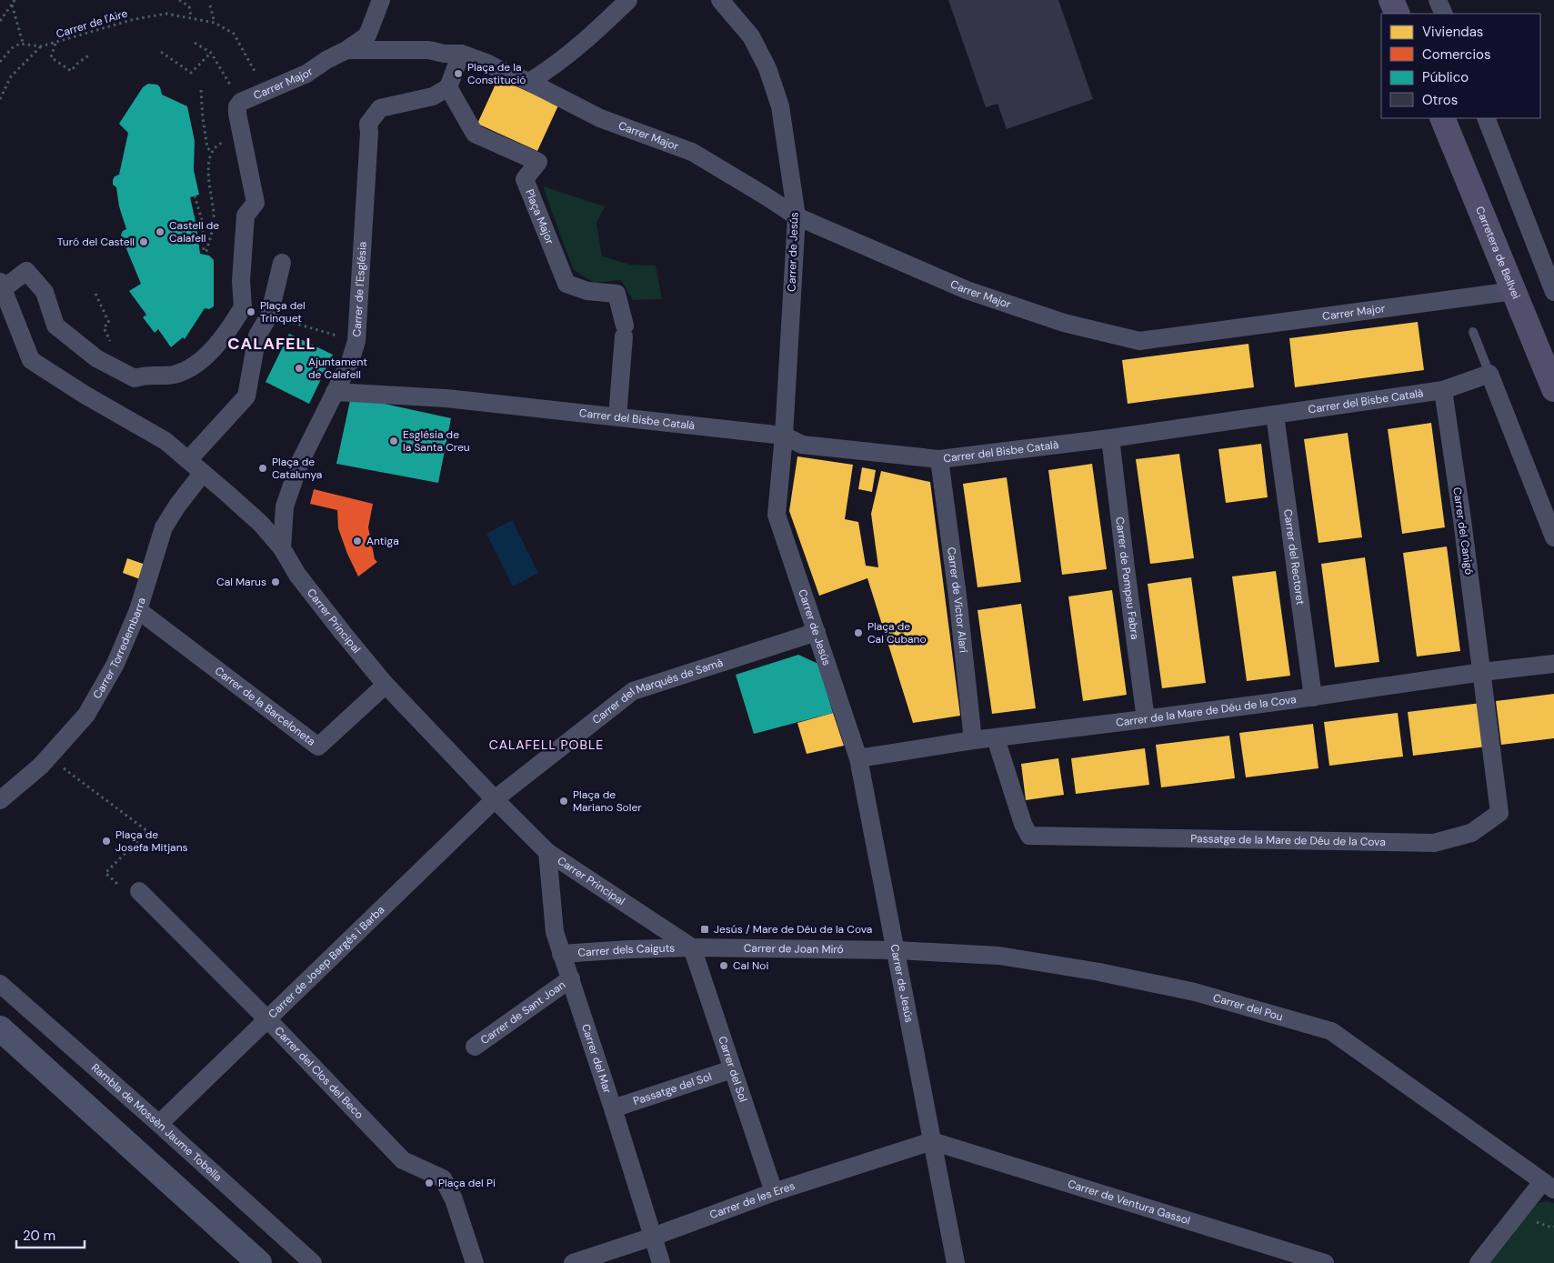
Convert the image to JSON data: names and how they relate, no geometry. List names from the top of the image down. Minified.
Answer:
{"streets":{"main road":["Carretera de Bellvei"],"street":["Carrer Major","Plaça Major","Carrer de Jesús","Carrer de l'Església","Carrer del Bisbe Català","Carrer del Canigó","Carrer del Rectoret","Carrer de Pompeu Fabra","Carrer de Víctor Alarí","Carrer Principal","Carrer Torredembarra","Carrer del Marqués de Samà","Carrer de la Barceloneta","Carrer de la Mare de Déu de la Cova","Passatge de la Mare de Déu de la Cova","Carrer de Joan Miró","Carrer dels Caiguts","Carrer de Josep Bargés i Barba","Carrer del Pou","Carrer de Sant Joan","Carrer del Mar","Carrer del Sol","Carrer del Clos del Beco","Passatge del Sol","Rambla de Mossèn Jaume Tobella","Carrer de les Eres","Carrer de Ventura Gassol"],"path":["Carrer de l'Aire"]},"crossings":[["Carrer de l'Aire","Carrer Major"],["Carrer Major","Carrer de Jesús"],["Carrer Major","Carretera de Bellvei"],["Plaça Major","Carrer de l'Església"],["Plaça Major","Carrer del Bisbe Català"],["Carrer de Jesús","Carrer del Bisbe Català"],["Carrer de Jesús","Carrer del Marqués de Samà"],["Carrer de Jesús","Carrer de la Mare de Déu de la Cova"],["Carrer de Jesús","Carrer de Joan Miró"],["Carrer de Jesús","Carrer del Pou"],["Carrer de Jesús","Carrer de les Eres"],["Carrer de Jesús","Carrer de Ventura Gassol"],["Carrer de l'Església","Carrer del Bisbe Català"],["Carrer de l'Església","Carrer Principal"],["Carrer del Bisbe Català","Carrer del Canigó"],["Carrer del Bisbe Català","Carrer del Rectoret"],["Carrer del Bisbe Català","Carrer de Pompeu Fabra"],["Carrer del Bisbe Català","Carrer de Víctor Alarí"],["Carrer del Canigó","Carrer de la Mare de Déu de la Cova"],["Carrer del Canigó","Passatge de la Mare de Déu de la Cova"],["Carrer del Rectoret","Carrer de la Mare de Déu de la Cova"],["Carrer de Pompeu Fabra","Carrer de la Mare de Déu de la Cova"],["Carrer de Víctor Alarí","Carrer de la Mare de Déu de la Cova"],["Carrer Principal","Carrer Torredembarra"],["Carrer Principal","Carrer del Marqués de Samà"],["Carrer Principal","Carrer de la Barceloneta"],["Carrer Principal","Carrer de Joan Miró"],["Carrer Principal","Carrer dels Caiguts"],["Carrer Principal","Carrer de Josep Bargés i Barba"],["Carrer Principal","Carrer del Mar"],["Carrer Principal","Carrer del Sol"],["Carrer Torredembarra","Carrer de la Barceloneta"],["Carrer del Marqués de Samà","Carrer de Josep Bargés i Barba"],["Carrer de la Mare de Déu de la Cova","Passatge de la Mare de Déu de la Cova"],["Carrer de Joan Miró","Carrer dels Caiguts"],["Carrer de Joan Miró","Carrer del Pou"],["Carrer de Joan Miró","Carrer del Sol"],["Carrer dels Caiguts","Carrer del Mar"],["Carrer dels Caiguts","Carrer del Sol"],["Carrer de Josep Bargés i Barba","Carrer del Clos del Beco"],["Carrer de Josep Bargés i Barba","Rambla de Mossèn Jaume Tobella"],["Carrer de Sant Joan","Carrer del Mar"],["Carrer del Mar","Passatge del Sol"],["Carrer del Mar","Carrer de les Eres"],["Carrer del Sol","Passatge del Sol"],["Carrer del Sol","Carrer de les Eres"],["Carrer de les Eres","Carrer de Ventura Gassol"]],"districts":["CALAFELL","CALAFELL POBLE"],"places":{"other":["Plaça de la Constitució","Castell de Calafell","Turó del Castell","Plaça del Trinquet","Ajuntament de Calafell","Església de la Santa Creu","Plaça de Catalunya","Antiga","Cal Marus","Plaça de Cal Cubano","Plaça de Mariano Soler","Plaça de Josefa Mitjans","Cal Noi","Plaça del Pi"],"transit":["Jesús / Mare de Déu de la Cova"]},"legend":["Viviendas","Comercios","Público","Otros"],"scale_bar":"20 m"}
